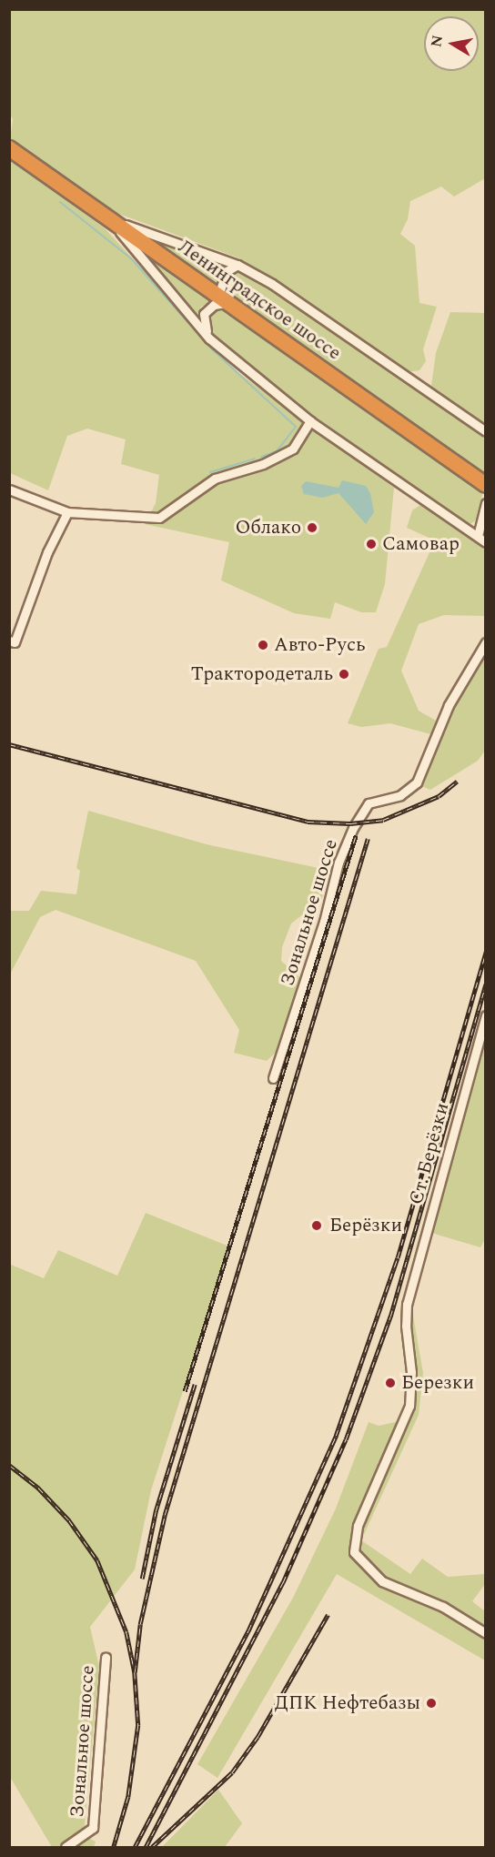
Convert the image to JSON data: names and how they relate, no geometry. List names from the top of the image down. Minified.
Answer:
{"streets":{"highway":["Ленинградское шоссе"],"street":["Зональное шоссе","Ст. Берёзки"]},"places":["Облако","Самовар","Авто-Русь","Трактородеталь","Берёзки","Березки","ДПК Нефтебазы"],"north":"left"}
